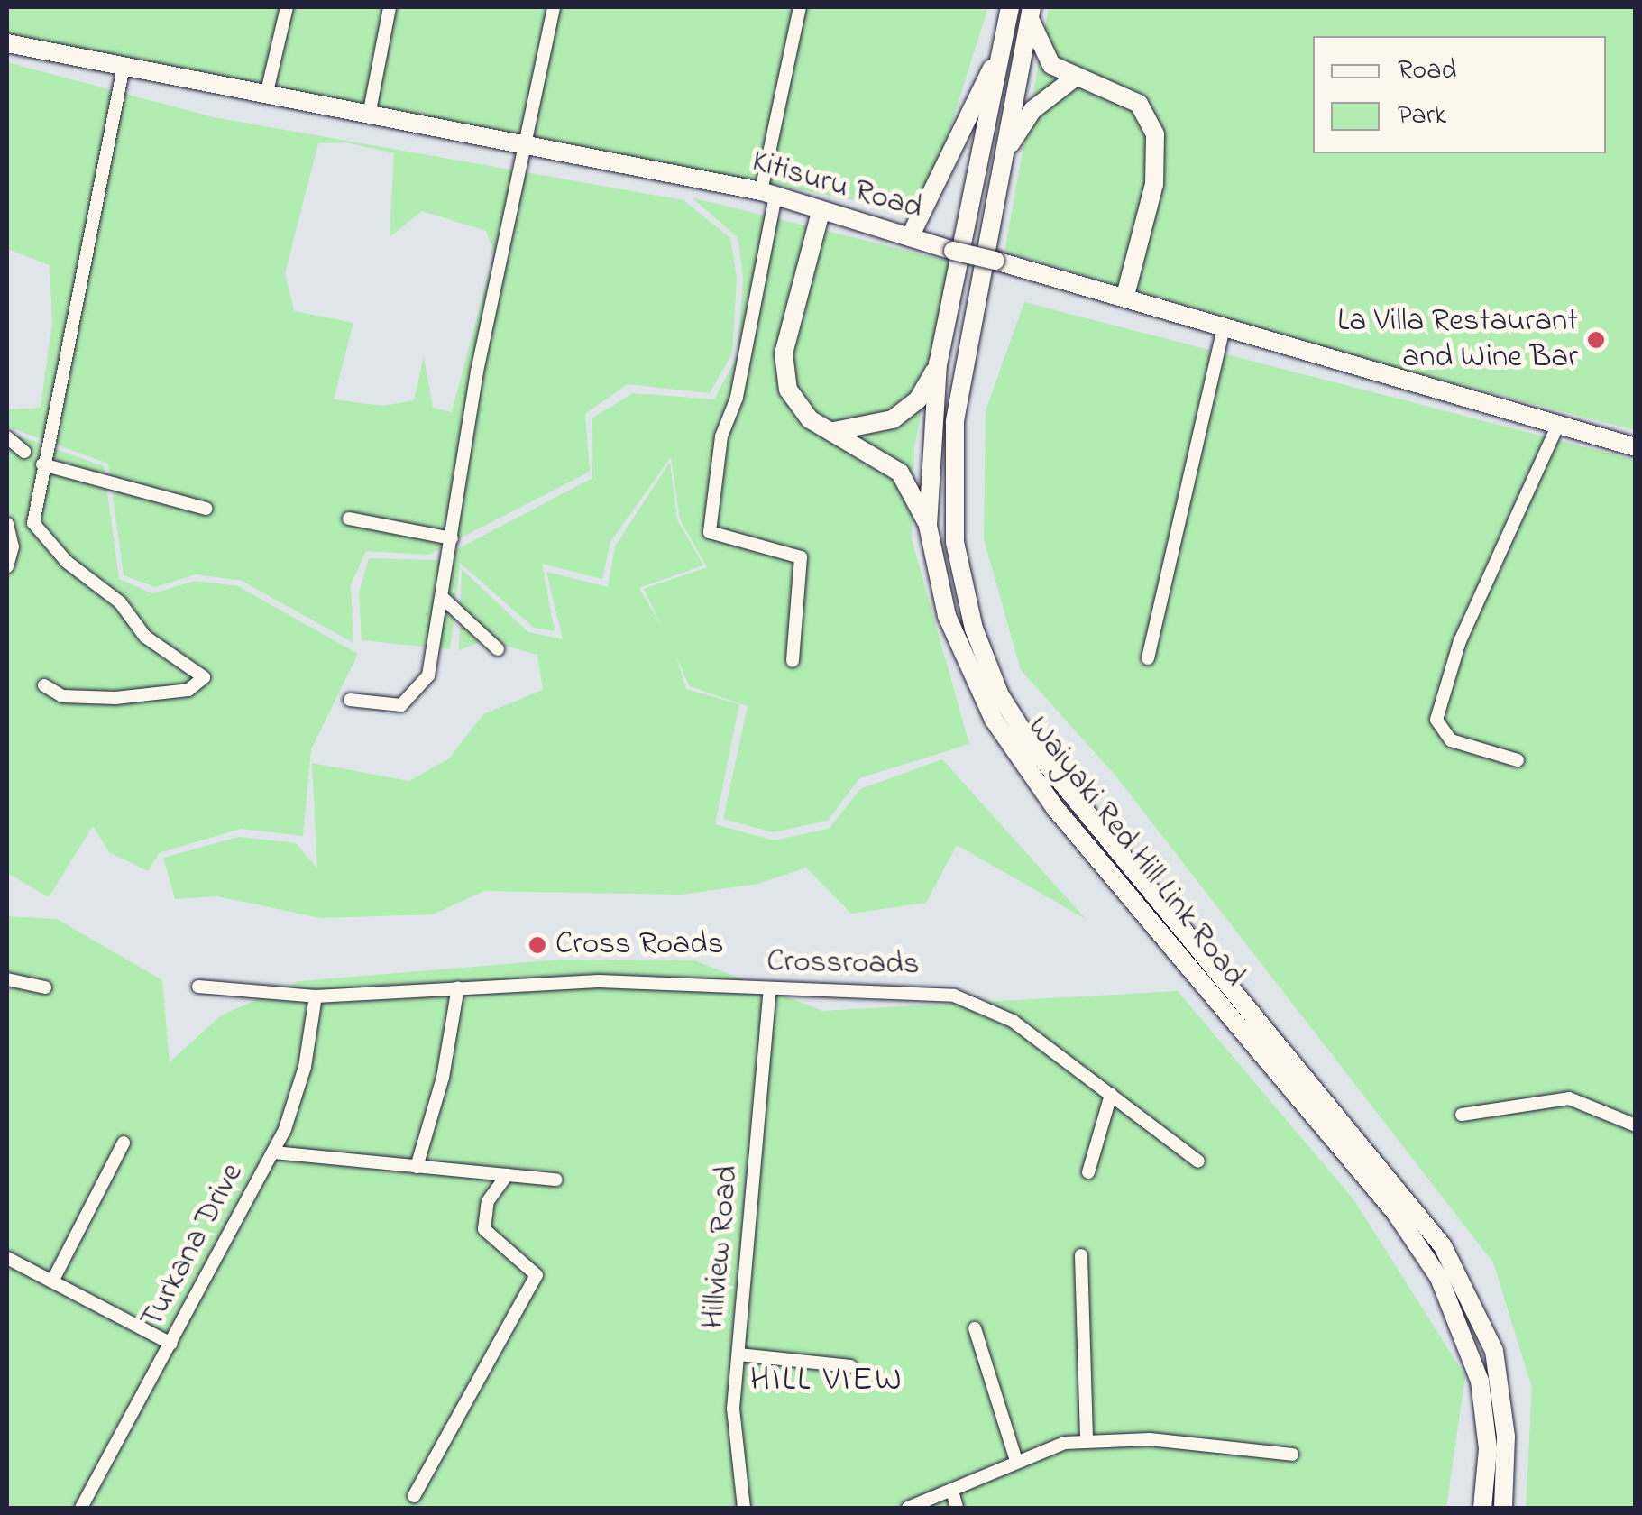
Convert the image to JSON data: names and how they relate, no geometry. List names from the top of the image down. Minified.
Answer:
{"streets":{"main road":["Kitisuru Road","Waiyaki Red Hill Link Road"],"street":["Crossroads","Turkana Drive","Hillview Road"]},"crossings":[["Crossroads","Turkana Drive"],["Crossroads","Hillview Road"]],"districts":["HILL VIEW"],"places":["La Villa Restaurant and Wine Bar","Cross Roads"],"legend":["Road","Park"]}
